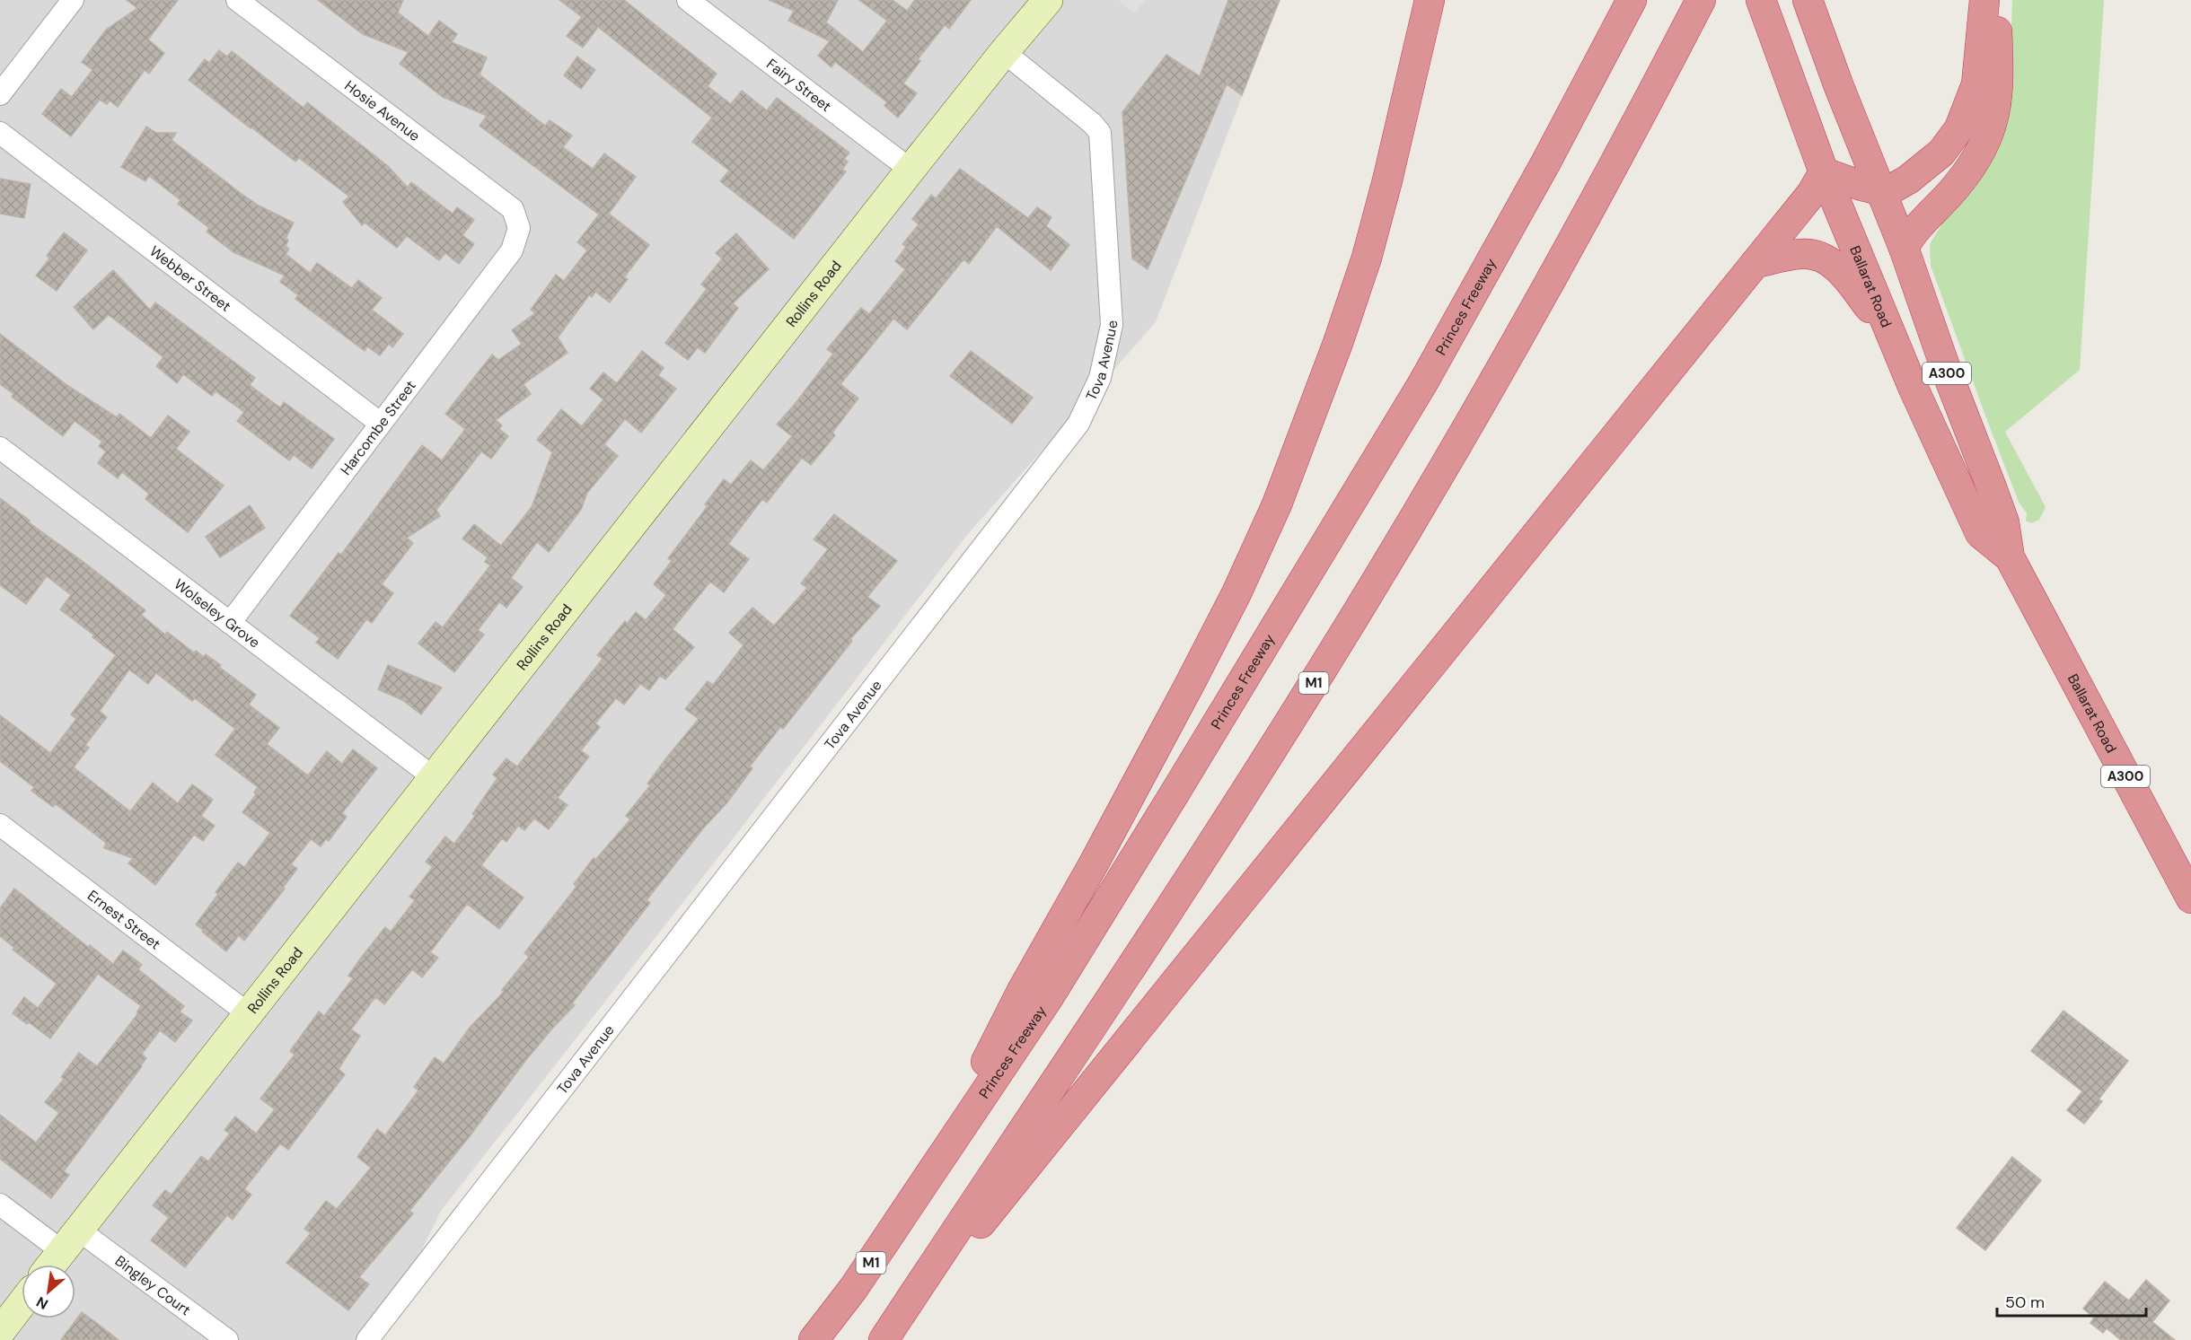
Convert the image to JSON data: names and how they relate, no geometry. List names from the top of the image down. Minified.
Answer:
{"streets":{"highway":["Ballarat Road","Princes Freeway","A300","M1"],"street":["Fairy Street","Hosie Avenue","Webber Street","Rollins Road","Tova Avenue","Harcombe Street","Wolseley Grove","Ernest Street","Bingley Court"]},"crossings":[["Fairy Street","Rollins Road"],["Hosie Avenue","Harcombe Street"],["Webber Street","Harcombe Street"],["Rollins Road","Tova Avenue"],["Rollins Road","Wolseley Grove"],["Rollins Road","Ernest Street"],["Rollins Road","Bingley Court"],["Harcombe Street","Wolseley Grove"]],"scale_bar":"50 m","north":"bottom left"}
